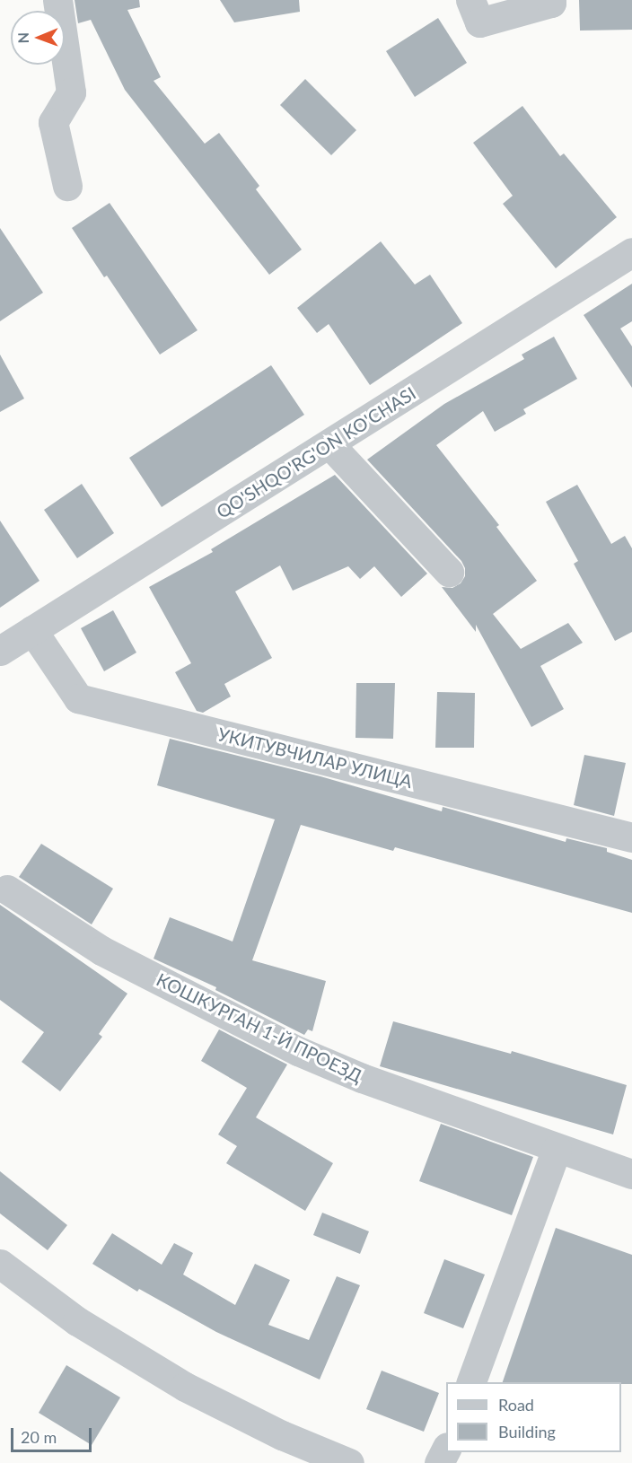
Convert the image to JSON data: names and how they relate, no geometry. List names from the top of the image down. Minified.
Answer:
{"streets":{"street":["QO'SHQO'RG'ON KO'CHASI","УКИТУВЧИЛАР УЛИЦА","КОШКУРГАН 1-Й ПРОЕЗД"]},"crossings":[["QO'SHQO'RG'ON KO'CHASI","УКИТУВЧИЛАР УЛИЦА"]],"legend":["Road","Building"],"scale_bar":"20 m","north":"left"}
